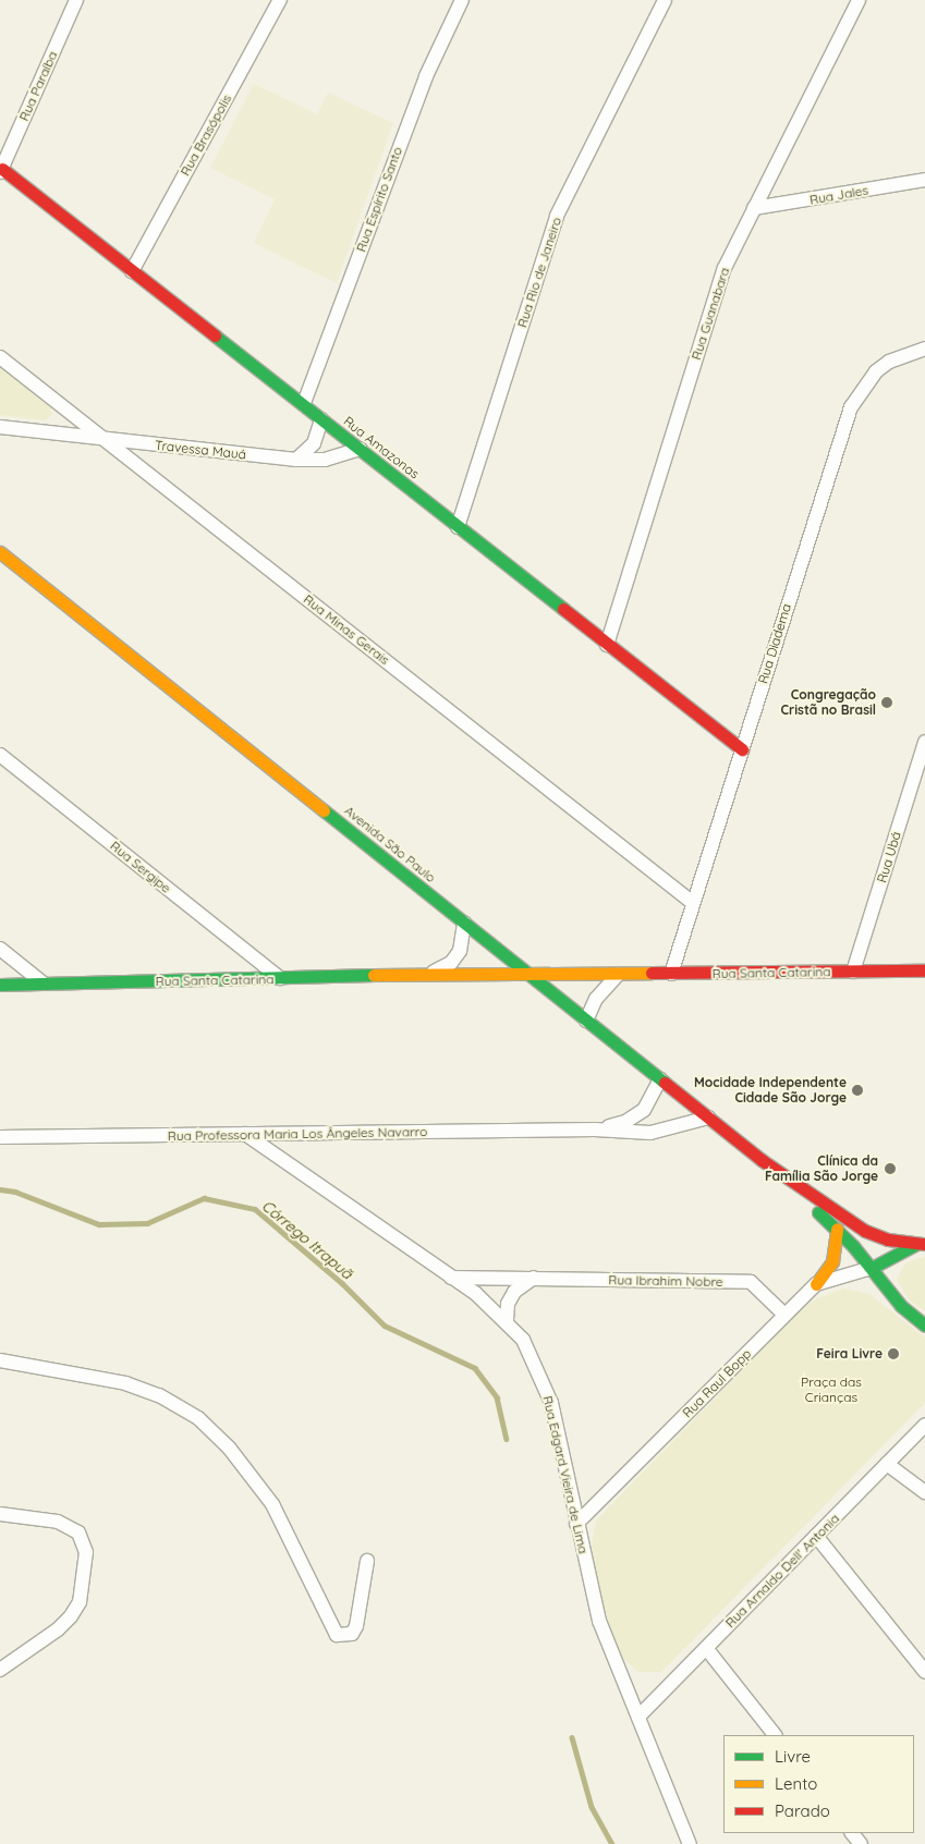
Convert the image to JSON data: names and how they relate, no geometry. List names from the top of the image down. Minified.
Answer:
{"streets":{"street":["Rua Paraíba","Rua Brasópolis","Rua Jales","Rua Espírito Santo","Rua Rio de Janeiro","Rua Guanabara","Rua Amazonas","Travessa Mauá","Rua Minas Gerais","Rua Diadema","Avenida São Paulo","Rua Ubá","Rua Sergipe","Rua Santa Catarina","Rua Professora Maria Los Ângeles Navarro","Rua Ibrahim Nobre","Rua Raul Bopp","Rua Edgard Vieira de Lima","Rua Arnaldo Dell' Antonia"]},"crossings":[["Rua Paraíba","Rua Amazonas"],["Rua Brasópolis","Rua Amazonas"],["Rua Jales","Rua Guanabara"],["Rua Espírito Santo","Rua Amazonas"],["Rua Rio de Janeiro","Rua Amazonas"],["Rua Guanabara","Rua Amazonas"],["Rua Amazonas","Travessa Mauá"],["Rua Amazonas","Rua Diadema"],["Travessa Mauá","Rua Minas Gerais"],["Rua Minas Gerais","Rua Diadema"],["Rua Diadema","Rua Santa Catarina"],["Avenida São Paulo","Rua Santa Catarina"],["Avenida São Paulo","Rua Professora Maria Los Ângeles Navarro"],["Avenida São Paulo","Rua Raul Bopp"],["Rua Ubá","Rua Santa Catarina"],["Rua Sergipe","Rua Santa Catarina"],["Rua Professora Maria Los Ângeles Navarro","Rua Edgard Vieira de Lima"],["Rua Ibrahim Nobre","Rua Raul Bopp"],["Rua Ibrahim Nobre","Rua Edgard Vieira de Lima"],["Rua Raul Bopp","Rua Edgard Vieira de Lima"],["Rua Edgard Vieira de Lima","Rua Arnaldo Dell' Antonia"]],"water":["Córrego Itrapuã"],"parks":["Praça das Crianças"],"places":["Congregação Cristã no Brasil","Mocidade Independente Cidade São Jorge","Clínica da Família São Jorge","Feira Livre"],"legend":["Livre","Lento","Parado"]}
